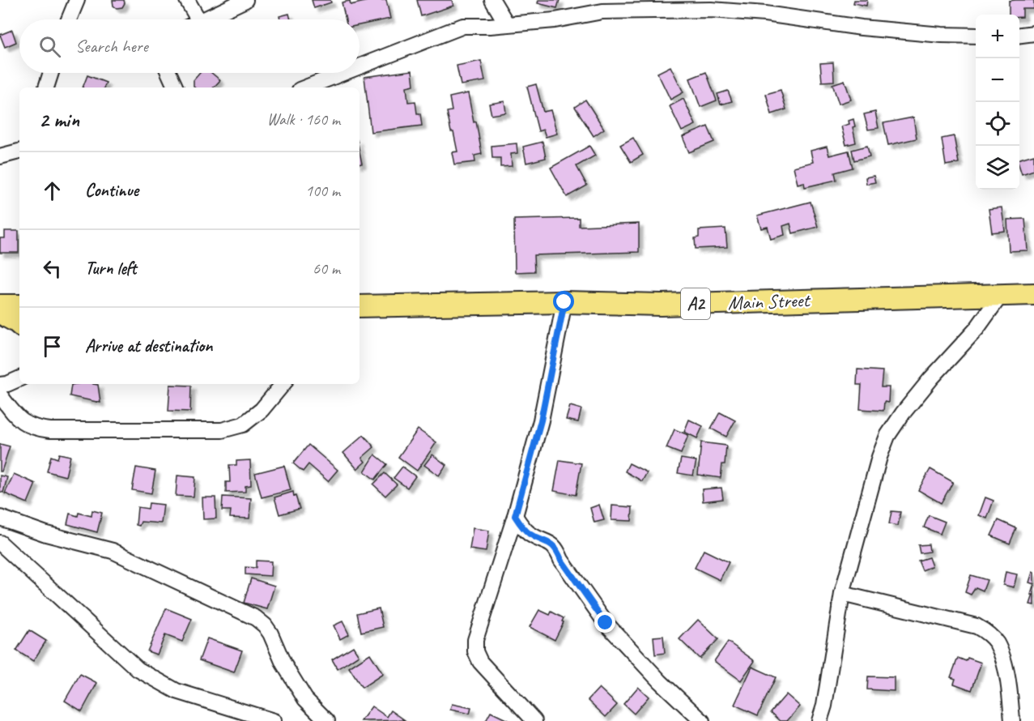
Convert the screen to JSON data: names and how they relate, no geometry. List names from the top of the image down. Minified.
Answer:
{"streets":{"highway":["Main Street","A2"]},"page":{"map_buttons":["+","−"],"search":"Search here","heading":["2 min","Walk · 160 m"],"list":[["Continue","100 m"],["Turn left","60 m"],"Arrive at destination"]}}
